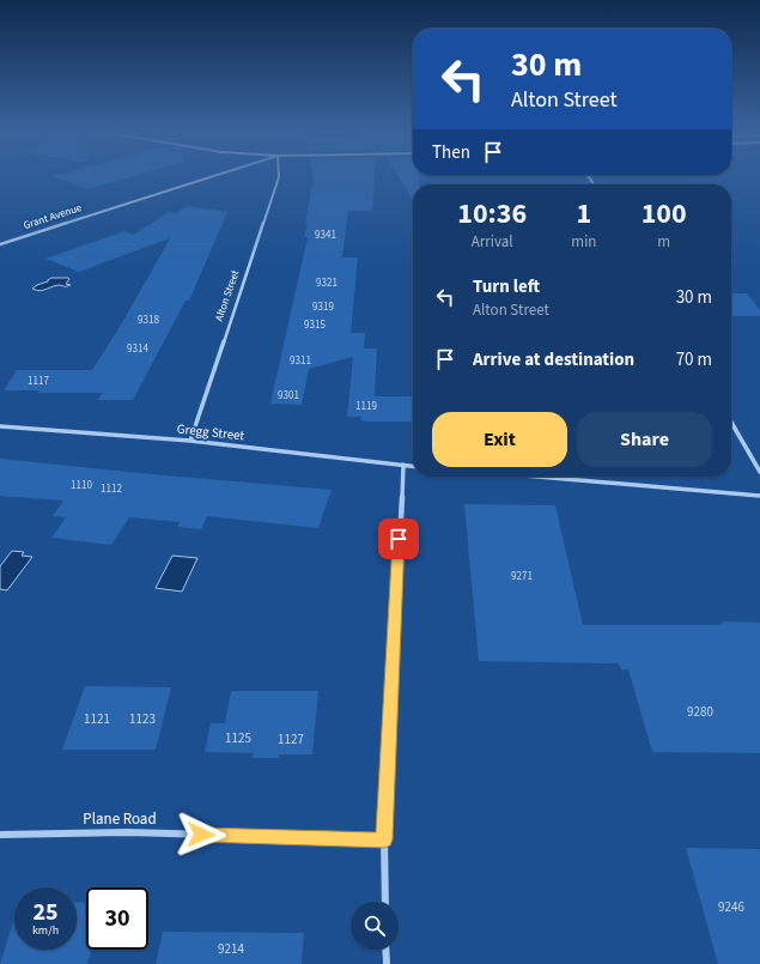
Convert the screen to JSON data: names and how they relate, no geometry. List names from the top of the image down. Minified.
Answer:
{"streets":{"street":["Grant Avenue","Alton Street","Gregg Street","Plane Road"]},"crossings":[["Alton Street","Gregg Street"]],"house_numbers":["9341","9321","9319","9318","9315","9314","9311","1117","9301","1119","1110","1112","9271","9280","1121","1123","1125","1127","9246","9214"],"page":{"turn":["30 m","Alton Street"],"then":"Then","eta":["10:36","Arrival","1","min","100","m"],"list":[{"name":"Turn left","note":"Alton Street","value":"30 m"},{"name":"Arrive at destination","value":"70 m"}],"buttons":["Exit","Share"],"speed":"25 km/h","limit":"30"}}
